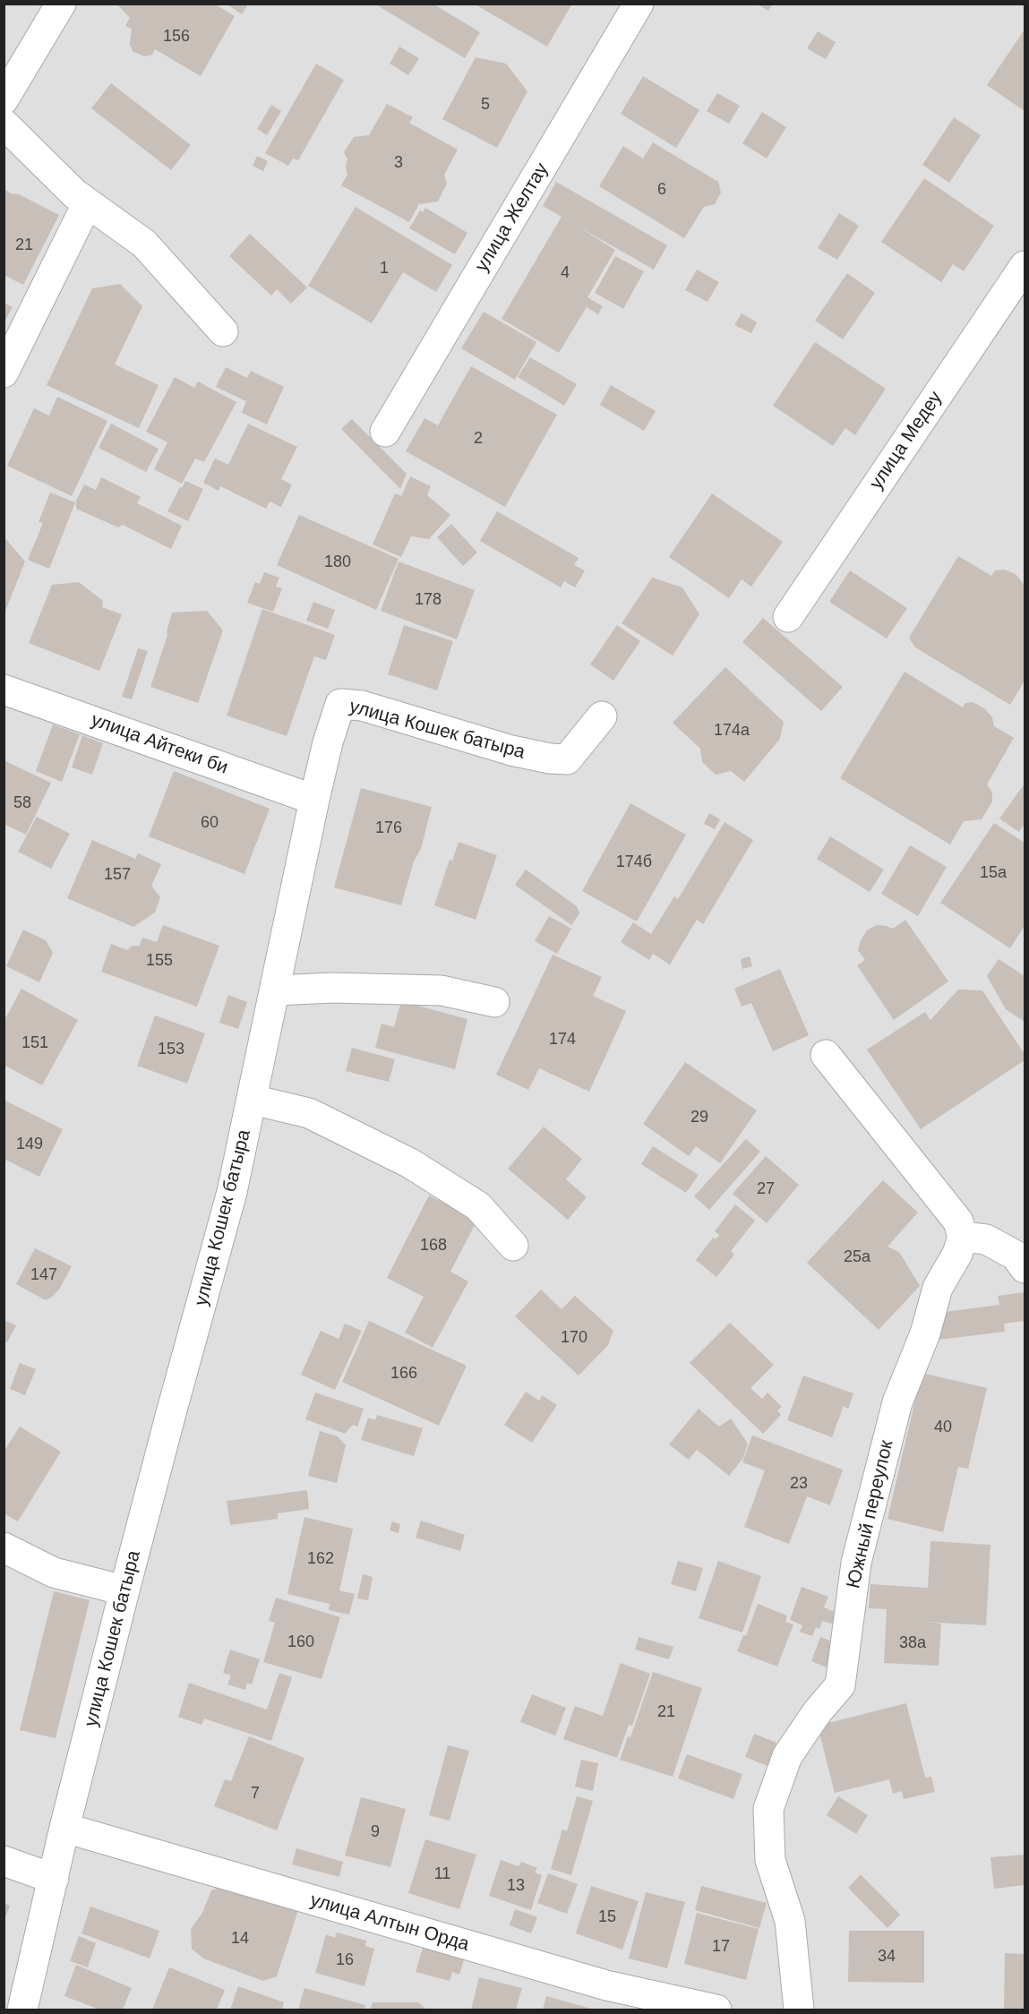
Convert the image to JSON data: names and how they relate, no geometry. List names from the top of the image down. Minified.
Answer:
{"streets":{"street":["улица Желтау","улица Медеу","улица Кошек батыра","улица Айтеки би","Южный переулок","улица Алтын Орда"]},"crossings":[["улица Кошек батыра","улица Айтеки би"],["улица Кошек батыра","улица Алтын Орда"]],"house_numbers":["156","5","3","6","21","1","4","2","180","178","174а","58","60","176","174б","15а","157","155","174","151","153","29","149","27","168","25а","147","170","166","40","23","162","160","38а","21","7","9","11","13","15","14","17","34","16"]}
